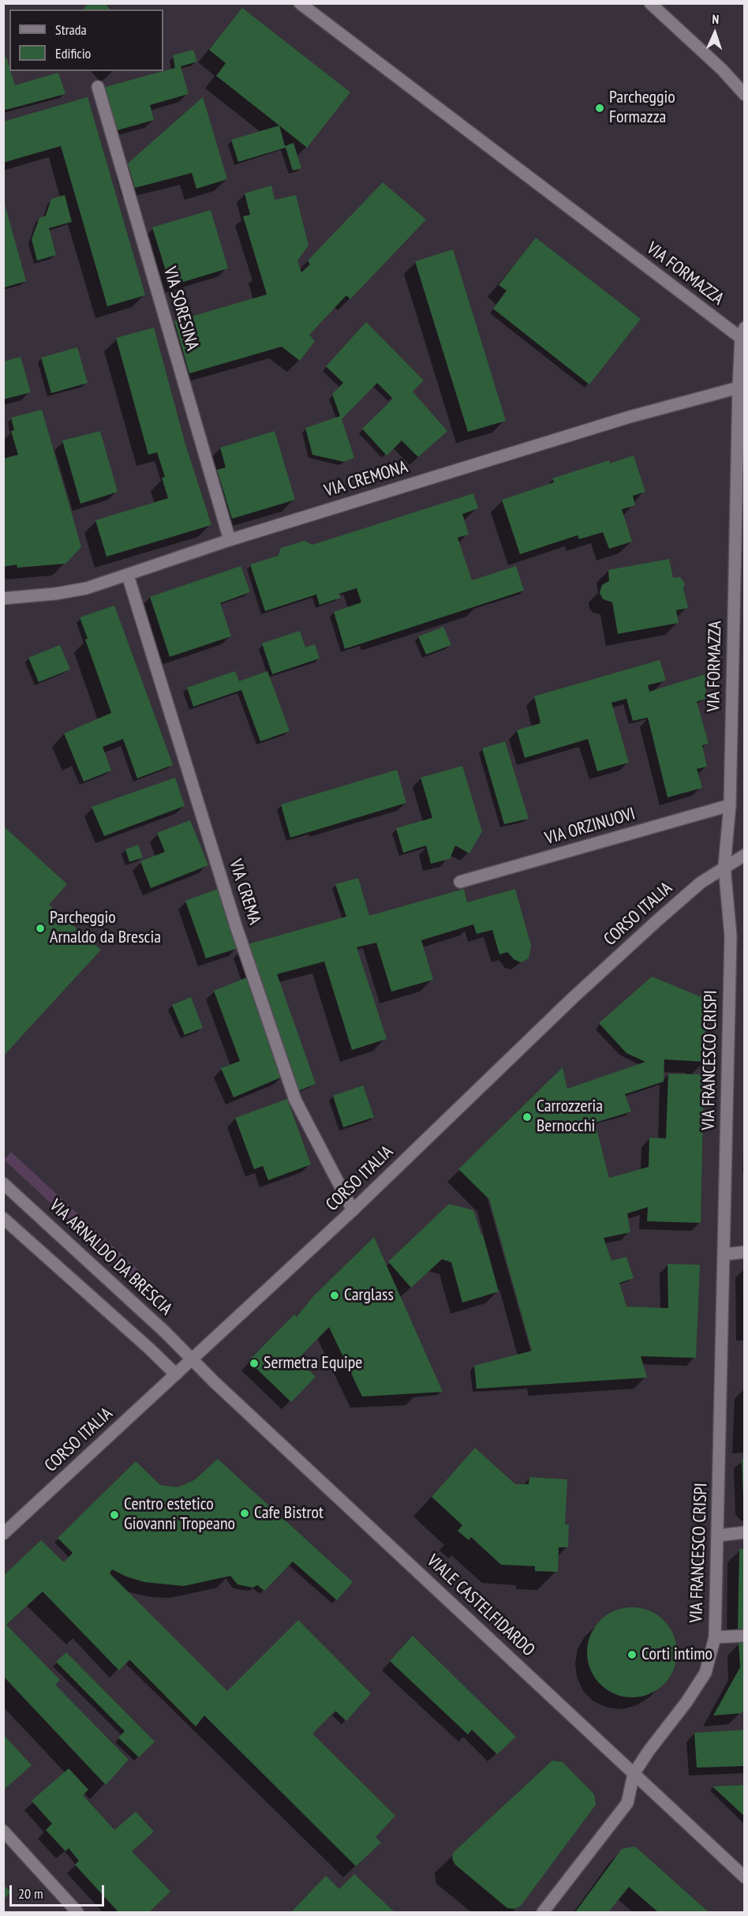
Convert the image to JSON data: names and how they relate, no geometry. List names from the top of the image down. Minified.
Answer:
{"streets":{"street":["VIA FORMAZZA","VIA SORESINA","VIA CREMONA","VIA ORZINUOVI","VIA CREMA","CORSO ITALIA","VIA FRANCESCO CRISPI","VIA ARNALDO DA BRESCIA","VIALE CASTELFIDARDO"]},"crossings":[["VIA FORMAZZA","VIA CREMONA"],["VIA FORMAZZA","VIA ORZINUOVI"],["VIA FORMAZZA","CORSO ITALIA"],["VIA FORMAZZA","VIA FRANCESCO CRISPI"],["VIA SORESINA","VIA CREMONA"],["VIA CREMONA","VIA CREMA"],["VIA CREMA","CORSO ITALIA"],["CORSO ITALIA","VIA FRANCESCO CRISPI"],["CORSO ITALIA","VIA ARNALDO DA BRESCIA"],["CORSO ITALIA","VIALE CASTELFIDARDO"],["VIA FRANCESCO CRISPI","VIALE CASTELFIDARDO"],["VIA ARNALDO DA BRESCIA","VIALE CASTELFIDARDO"]],"places":["Parcheggio Formazza","Parcheggio Arnaldo da Brescia","Carrozzeria Bernocchi","Carglass","Sermetra Equipe","Cafe Bistrot","Centro estetico Giovanni Tropeano","Corti intimo"],"legend":["Strada","Edificio"],"scale_bar":"20 m","north":"top"}
